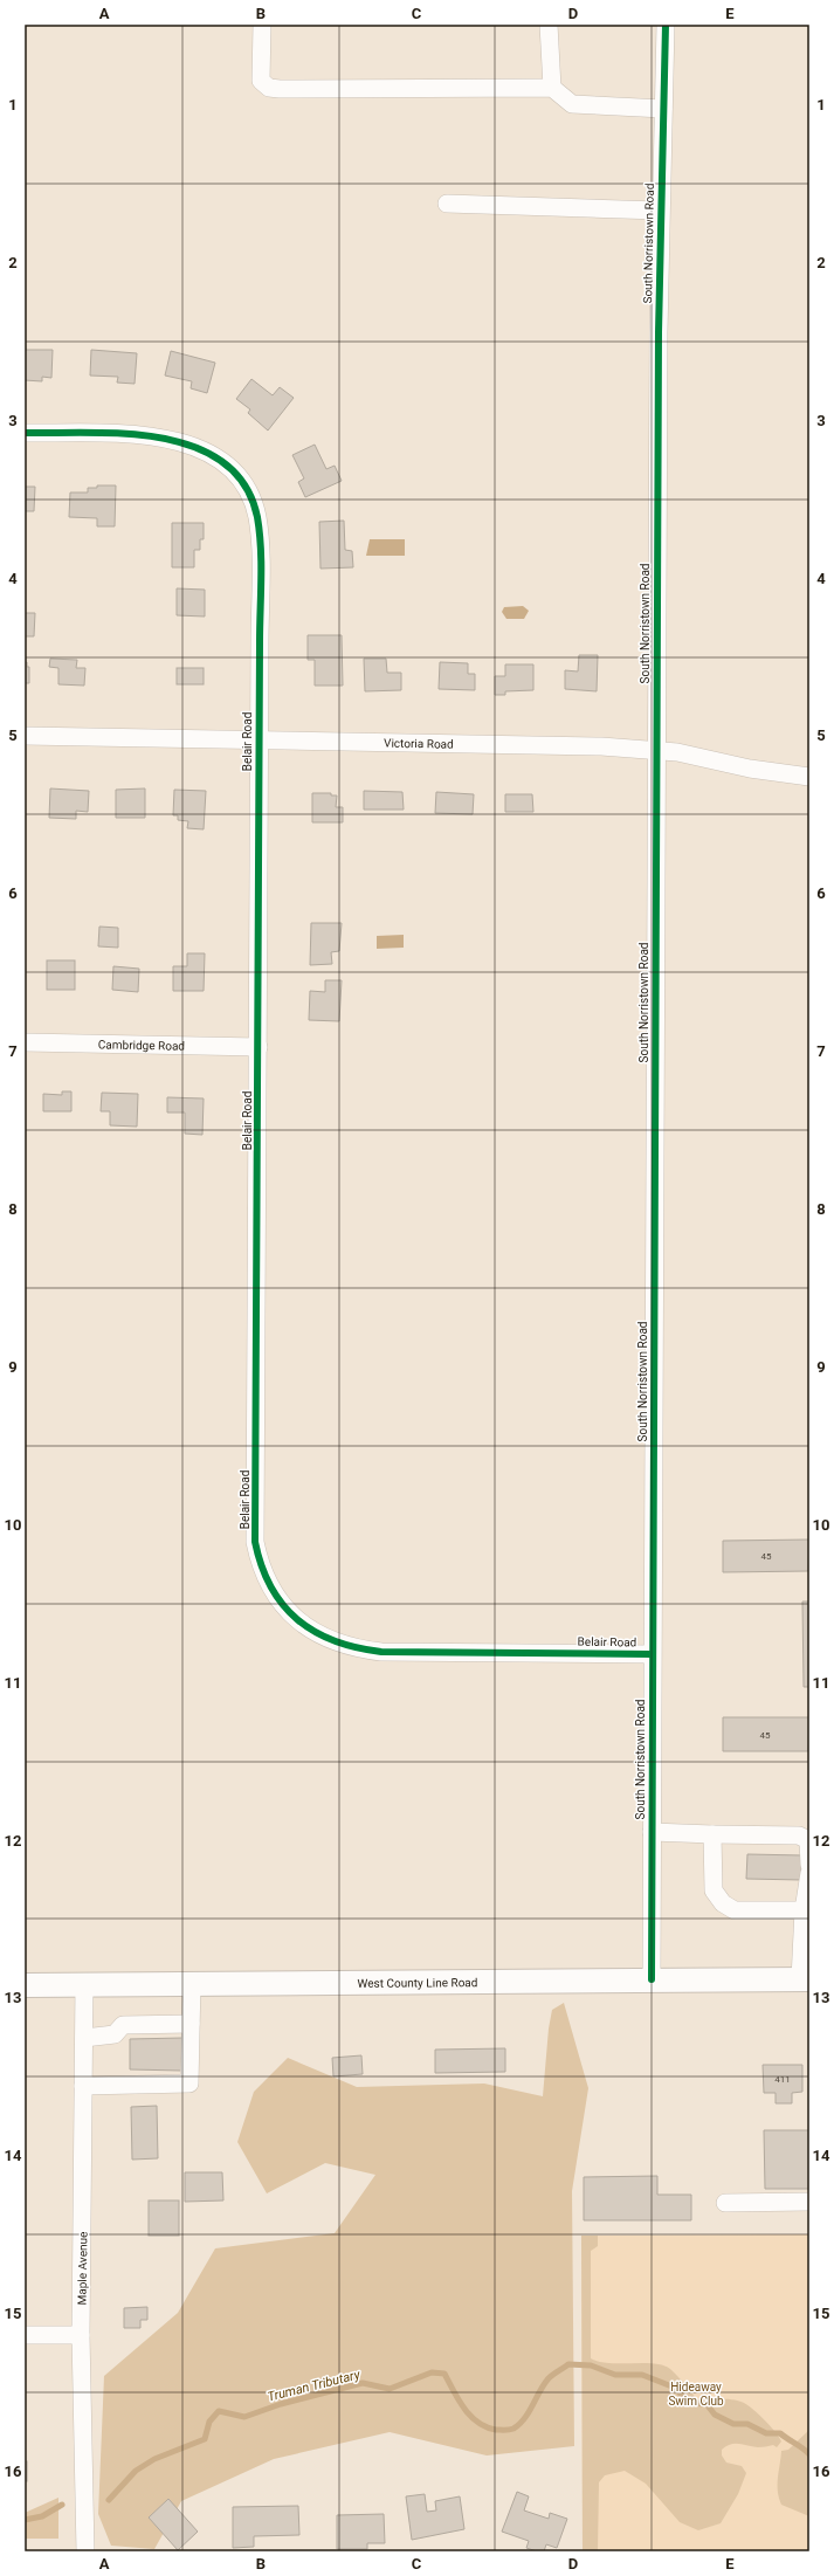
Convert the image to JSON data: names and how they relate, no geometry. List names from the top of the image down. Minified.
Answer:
{"streets":{"main road":["West County Line Road"],"street":["South Norristown Road","Belair Road","Victoria Road","Cambridge Road","Maple Avenue"]},"crossings":[["South Norristown Road","Belair Road"],["South Norristown Road","Victoria Road"],["South Norristown Road","West County Line Road"],["Belair Road","Victoria Road"],["Belair Road","Cambridge Road"],["West County Line Road","Maple Avenue"]],"water":["Truman Tributary"],"parks":["Hideaway Swim Club"],"house_numbers":["45","45","411"],"grid":{"columns":["A","B","C","D","E"],"rows":["1","2","3","4","5","6","7","8","9","10","11","12","13","14","15","16"]}}
